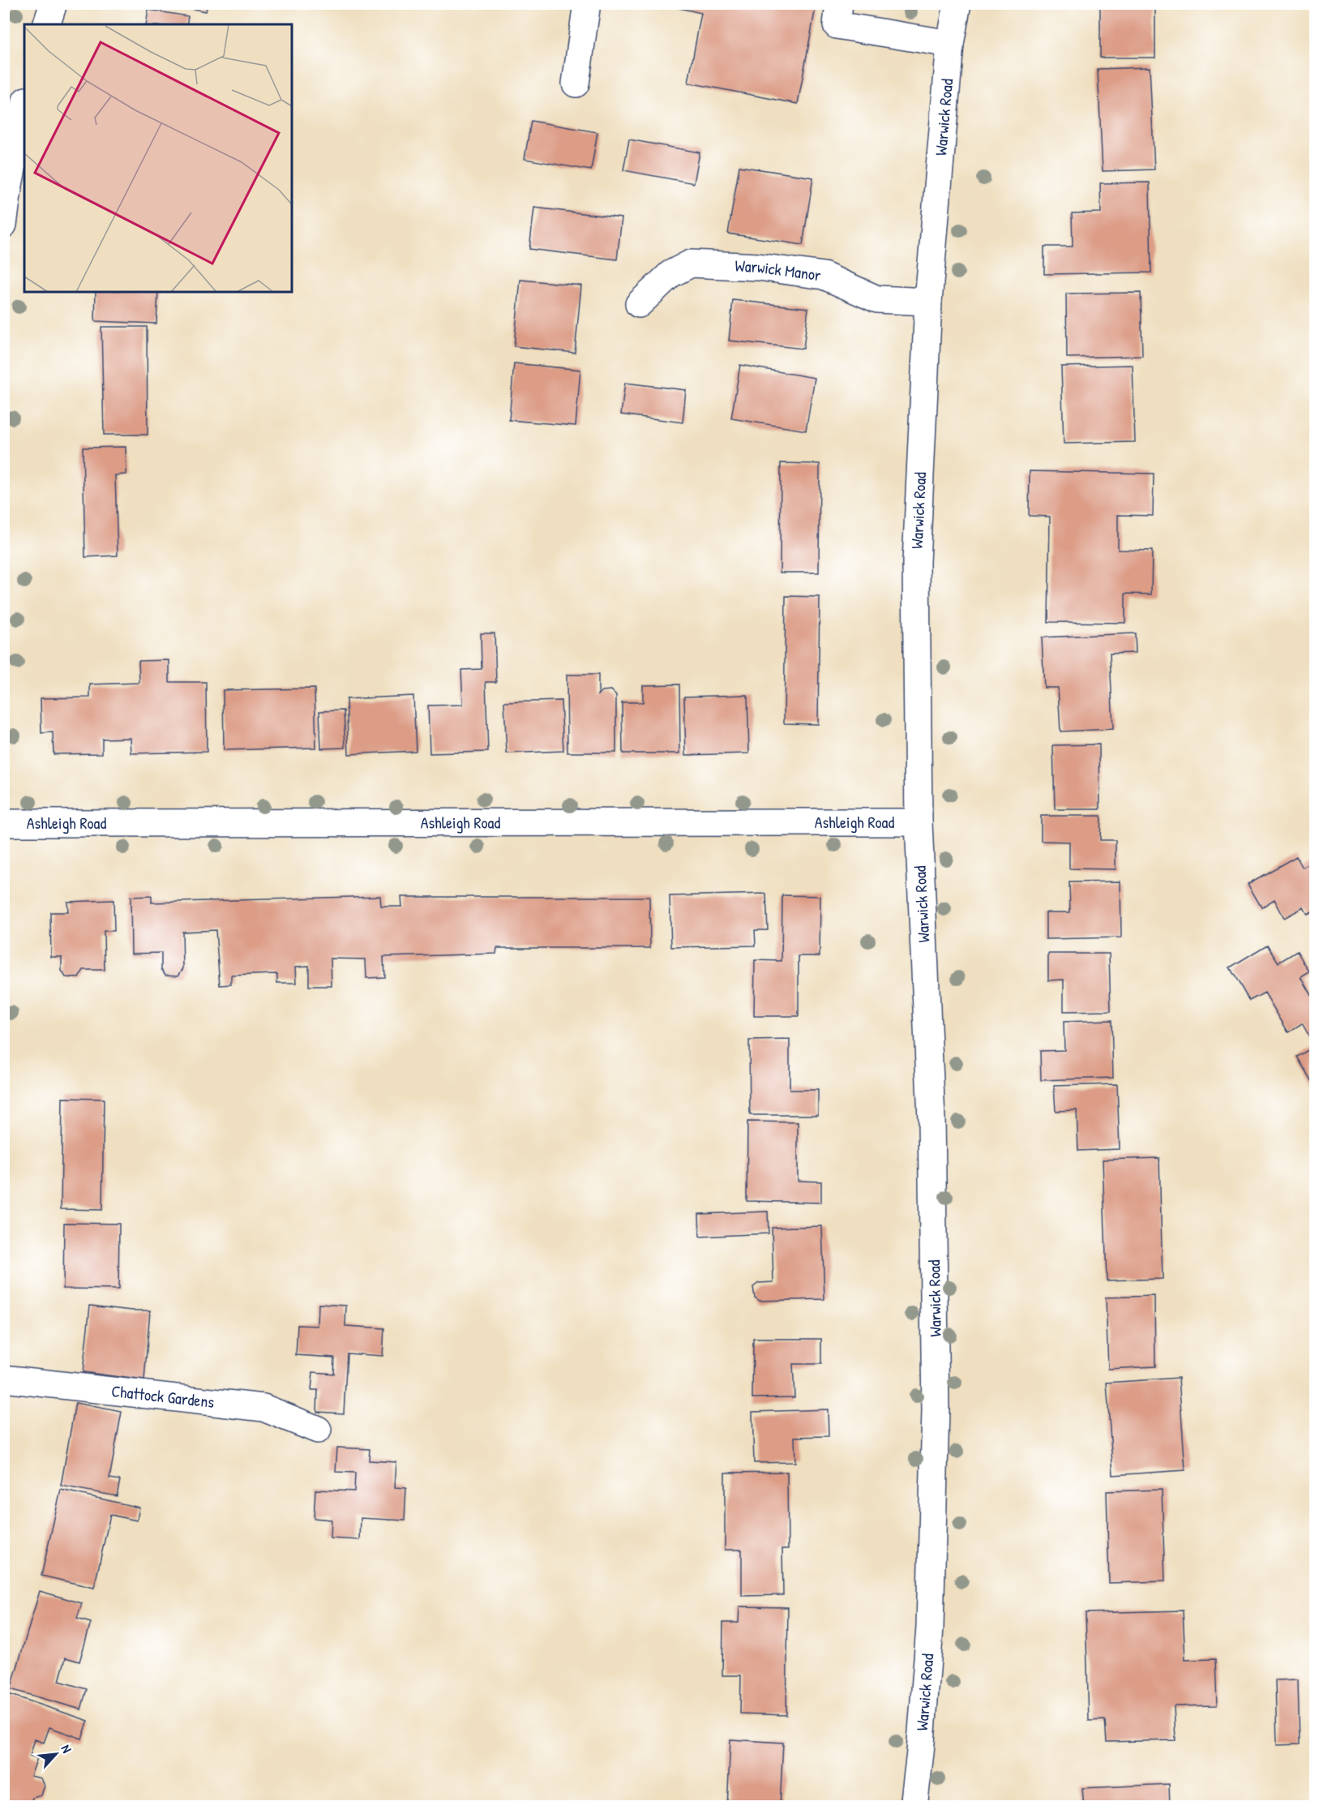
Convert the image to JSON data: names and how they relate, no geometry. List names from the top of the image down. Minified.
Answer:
{"streets":{"main road":["Warwick Road","Warwick Manor","Ashleigh Road","Chattock Gardens"]},"crossings":[["Warwick Road","Warwick Manor"],["Warwick Road","Ashleigh Road"]],"north":"top right"}
